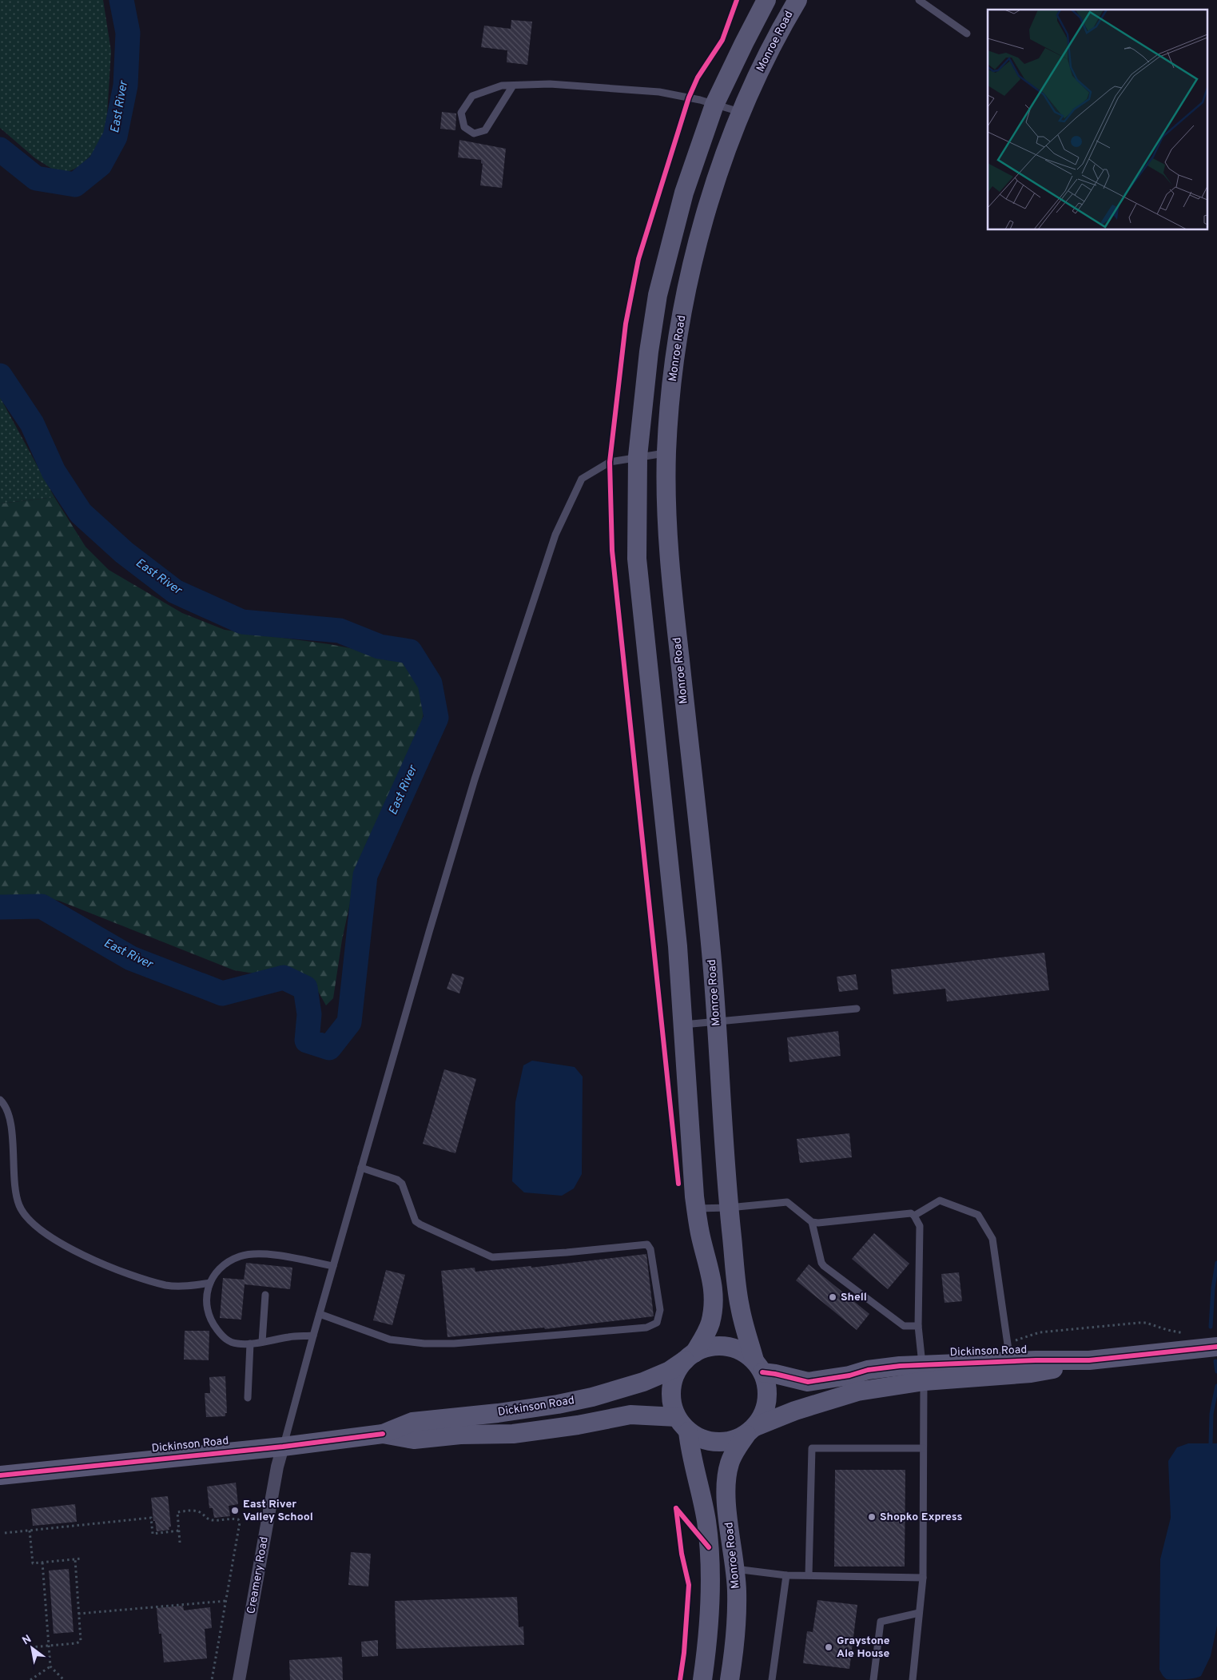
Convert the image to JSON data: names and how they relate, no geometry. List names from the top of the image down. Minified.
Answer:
{"streets":{"main road":["Monroe Road","Dickinson Road"],"street":["Creamery Road"]},"crossings":[["Monroe Road","Dickinson Road"],["Dickinson Road","Creamery Road"]],"water":["East River"],"places":["Shell","East River Valley School","Shopko Express","Graystone Ale House"],"north":"top left"}
